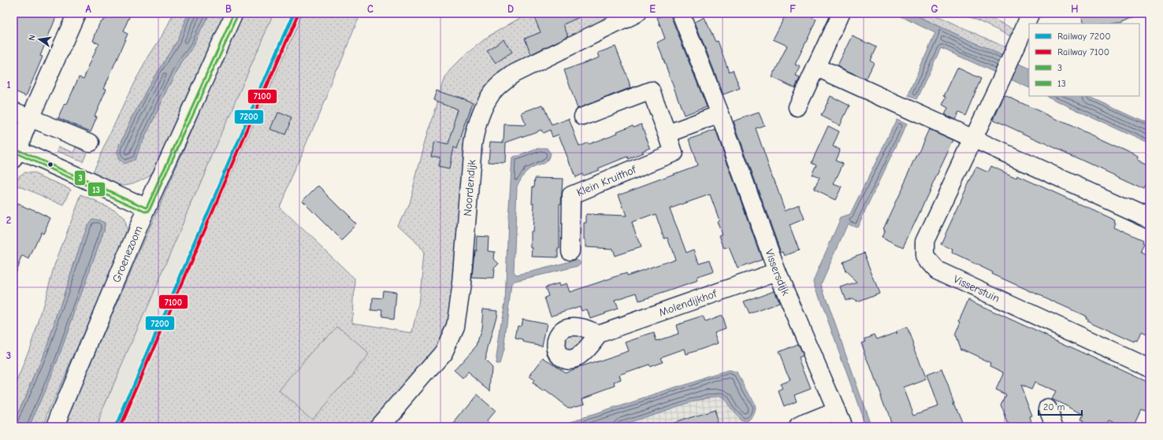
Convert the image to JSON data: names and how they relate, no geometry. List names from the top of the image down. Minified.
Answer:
{"streets":{"street":["Klein Kruithof","Noordendijk","Groenezoom","Vissersdijk","Visserstuin","Molendijkhof"]},"crossings":[["Vissersdijk","Molendijkhof"]],"lines":["rail line 7200","transit line 3","rail line 7100","transit line 13"],"legend":["Railway 7200","Railway 7100","3","13"],"scale_bar":"20 m","north":"left","grid":{"columns":["A","B","C","D","E","F","G","H"],"rows":["1","2","3"]}}
